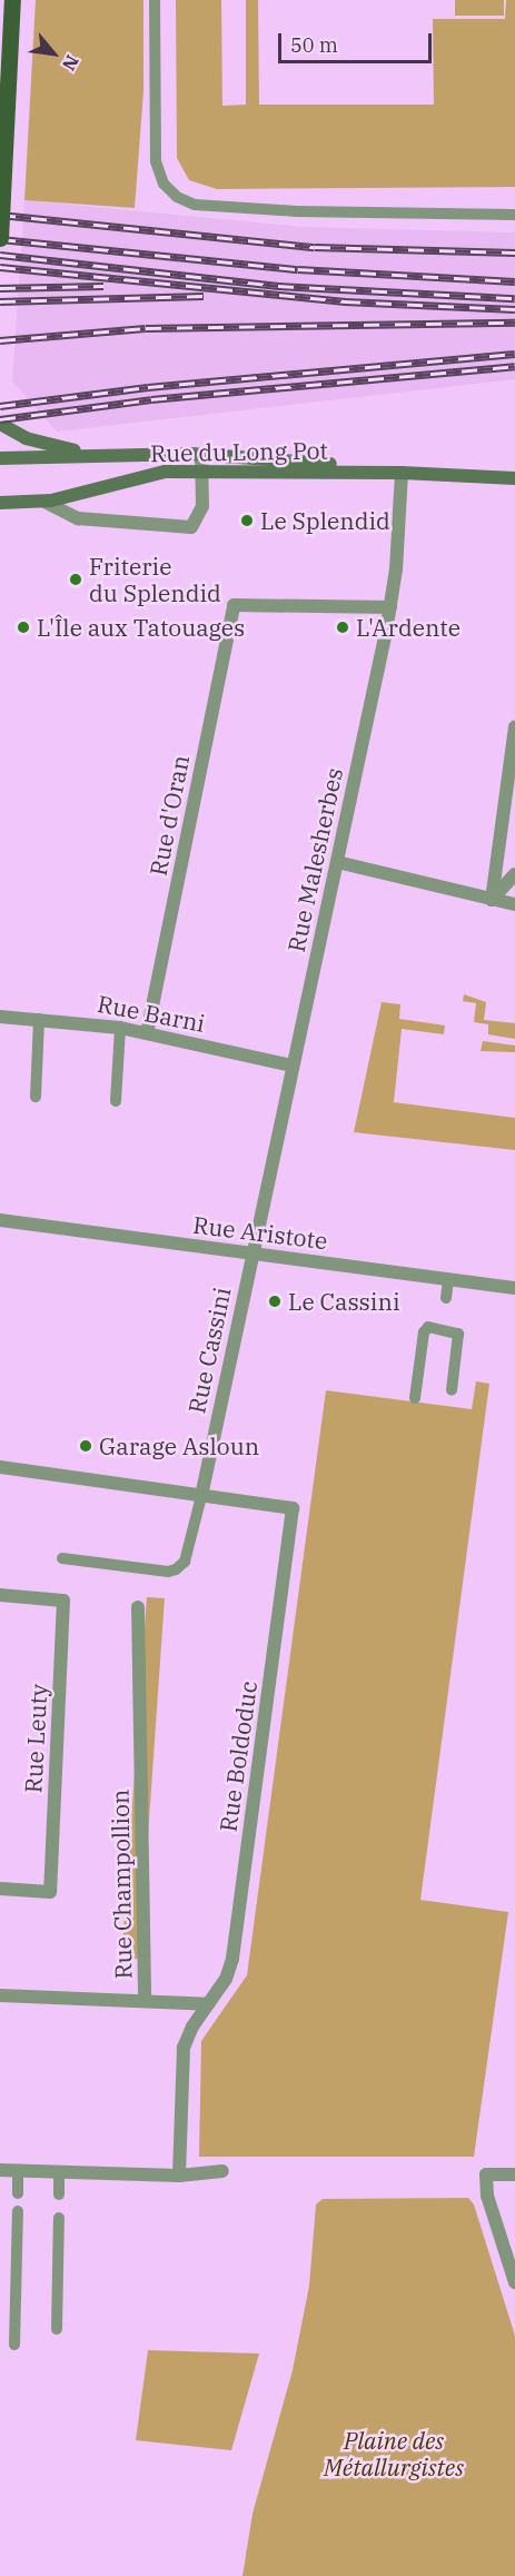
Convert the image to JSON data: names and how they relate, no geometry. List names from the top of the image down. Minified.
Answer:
{"streets":{"street":["Rue du Long Pot","Rue d'Oran","Rue Malesherbes","Rue Barni","Rue Aristote","Rue Cassini","Rue Leuty","Rue Boldoduc","Rue Champollion"]},"crossings":[["Rue du Long Pot","Rue Malesherbes"],["Rue d'Oran","Rue Malesherbes"],["Rue d'Oran","Rue Barni"],["Rue Malesherbes","Rue Barni"],["Rue Malesherbes","Rue Aristote"],["Rue Malesherbes","Rue Cassini"],["Rue Aristote","Rue Cassini"],["Rue Cassini","Rue Boldoduc"],["Rue Boldoduc","Rue Champollion"]],"parks":["Plaine des Métallurgistes"],"places":["Le Splendid","Friterie du Splendid","L'Île aux Tatouages","L'Ardente","Le Cassini","Garage Asloun"],"scale_bar":"50 m","north":"bottom right"}
